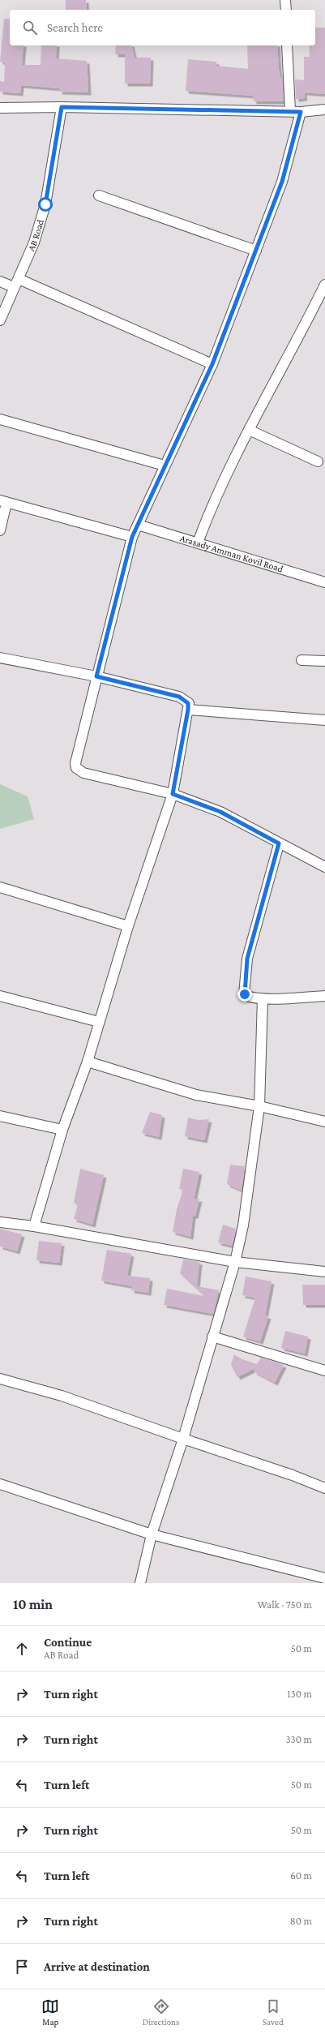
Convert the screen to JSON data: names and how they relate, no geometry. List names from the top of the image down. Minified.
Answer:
{"streets":{"street":["AB Road","Arasady Amman Kovil Road"]},"page":{"search":"Search here","heading":["10 min","Walk · 750 m"],"list":[["Continue","AB Road","50 m"],["Turn right","130 m"],["Turn right","330 m"],["Turn left","50 m"],["Turn right","50 m"],["Turn left","60 m"],["Turn right","80 m"],"Arrive at destination"],"nav":["Map","Directions","Saved"]}}
